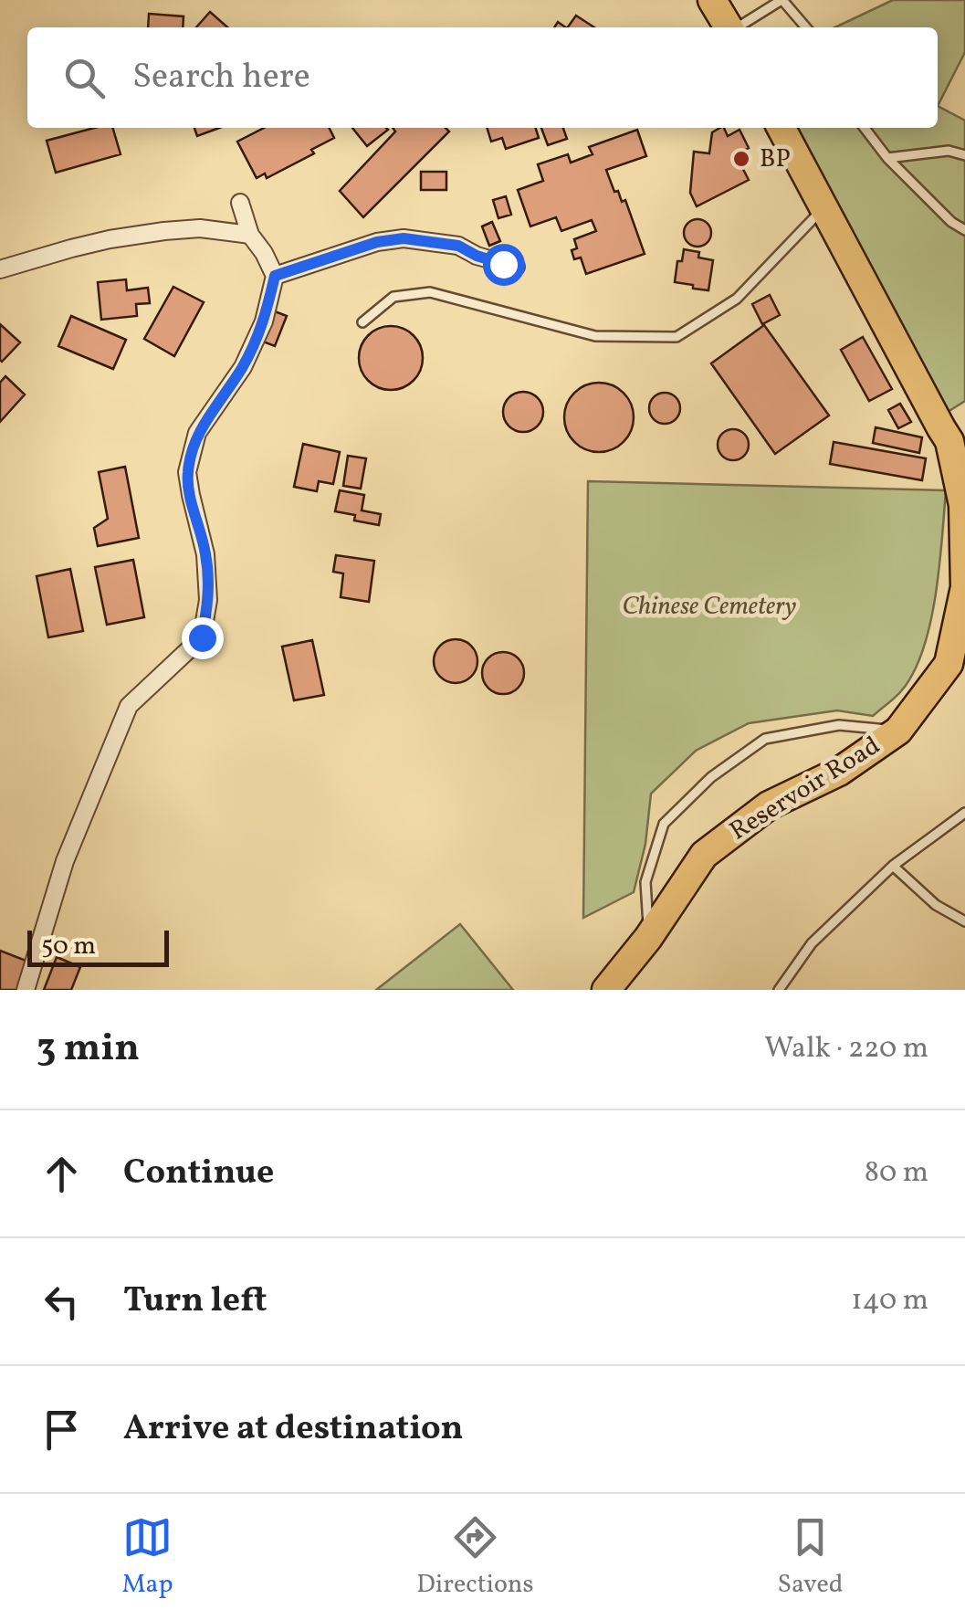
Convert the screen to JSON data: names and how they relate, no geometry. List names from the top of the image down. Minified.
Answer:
{"streets":{"highway":["Reservoir Road"]},"parks":["Chinese Cemetery"],"places":["BP"],"scale_bar":"50 m","page":{"search":"Search here","scale":"50 m","heading":["3 min","Walk · 220 m"],"list":[["Continue","80 m"],["Turn left","140 m"],"Arrive at destination"],"nav":["Map","Directions","Saved"]}}
